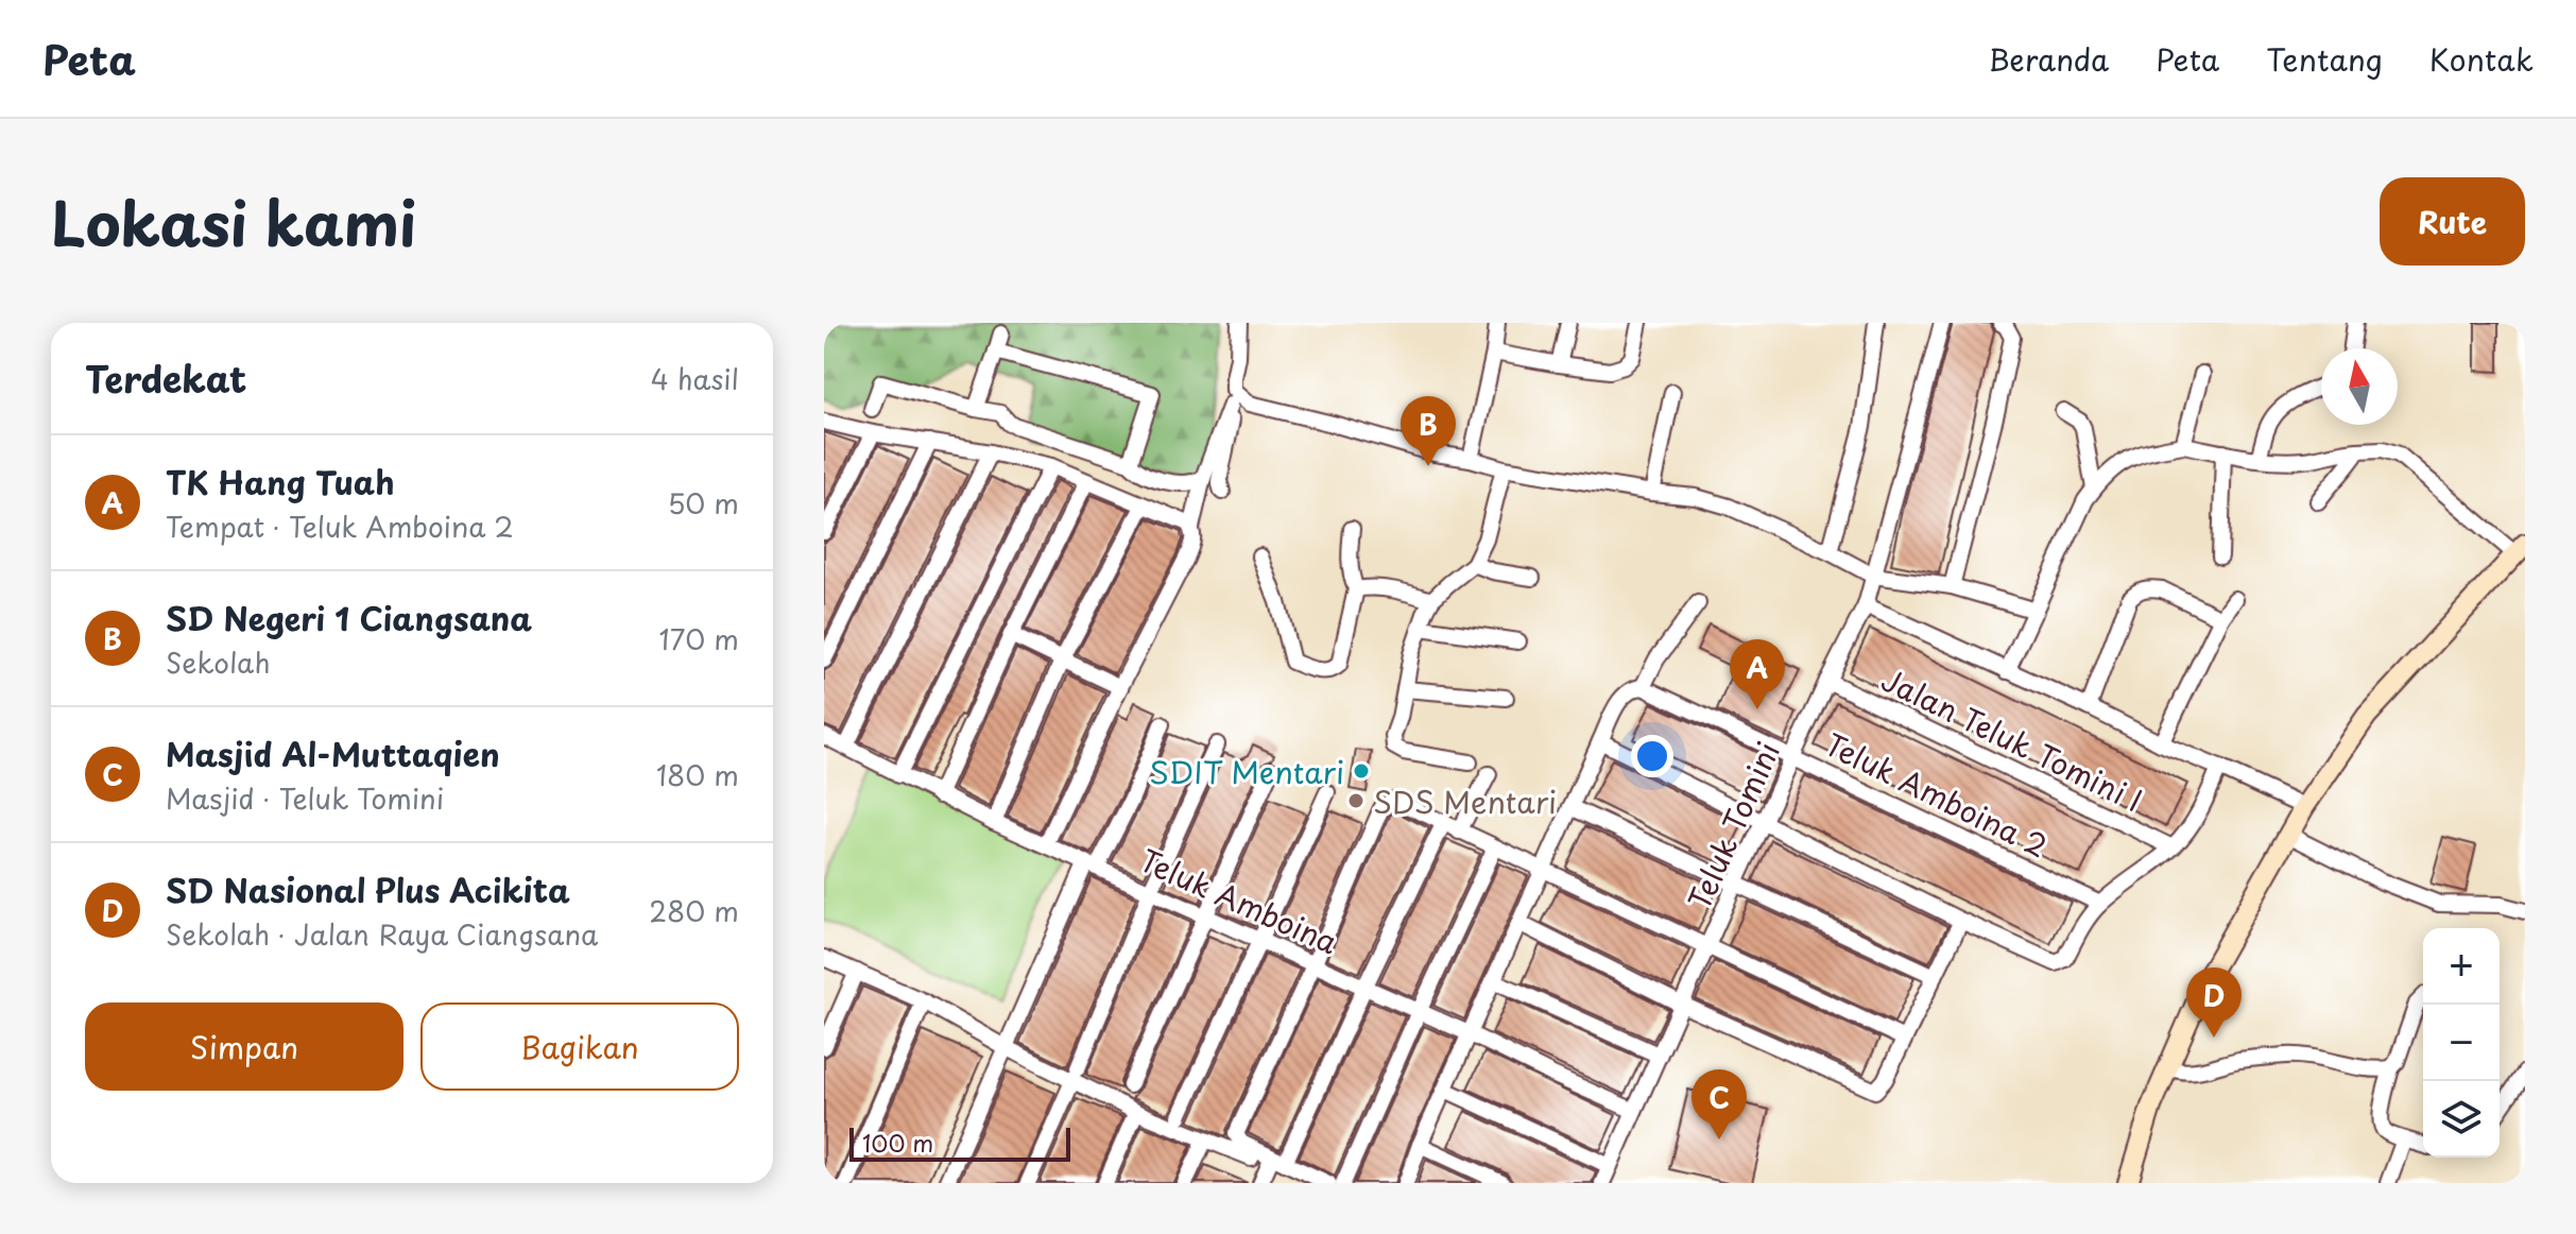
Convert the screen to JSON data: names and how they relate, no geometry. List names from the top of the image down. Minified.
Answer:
{"streets":{"street":["Jalan Teluk Tomini I","Teluk Amboina 2","Teluk Tomini","Teluk Amboina"]},"crossings":[["Jalan Teluk Tomini I","Teluk Tomini"],["Teluk Amboina 2","Teluk Tomini"],["Teluk Tomini","Teluk Amboina"]],"places":["SDIT Mentari","SDS Mentari"],"scale_bar":"100 m","north":"top","page":{"header":"Peta","nav":["Beranda","Peta","Tentang","Kontak"],"title":"Lokasi kami","buttons":["Rute",["Simpan","Bagikan"]],"heading":["Terdekat","4 hasil"],"pins":["B","A","D","C"],"list":[{"mark":"A","name":"TK Hang Tuah","note":"Tempat · Teluk Amboina 2","value":"50 m"},{"mark":"B","name":"SD Negeri 1 Ciangsana","note":"Sekolah","value":"170 m"},{"mark":"C","name":"Masjid Al-Muttaqien","note":"Masjid · Teluk Tomini","value":"180 m"},{"mark":"D","name":"SD Nasional Plus Acikita","note":"Sekolah · Jalan Raya Ciangsana","value":"280 m"}],"map_buttons":["+","−"],"scale":"100 m"}}
